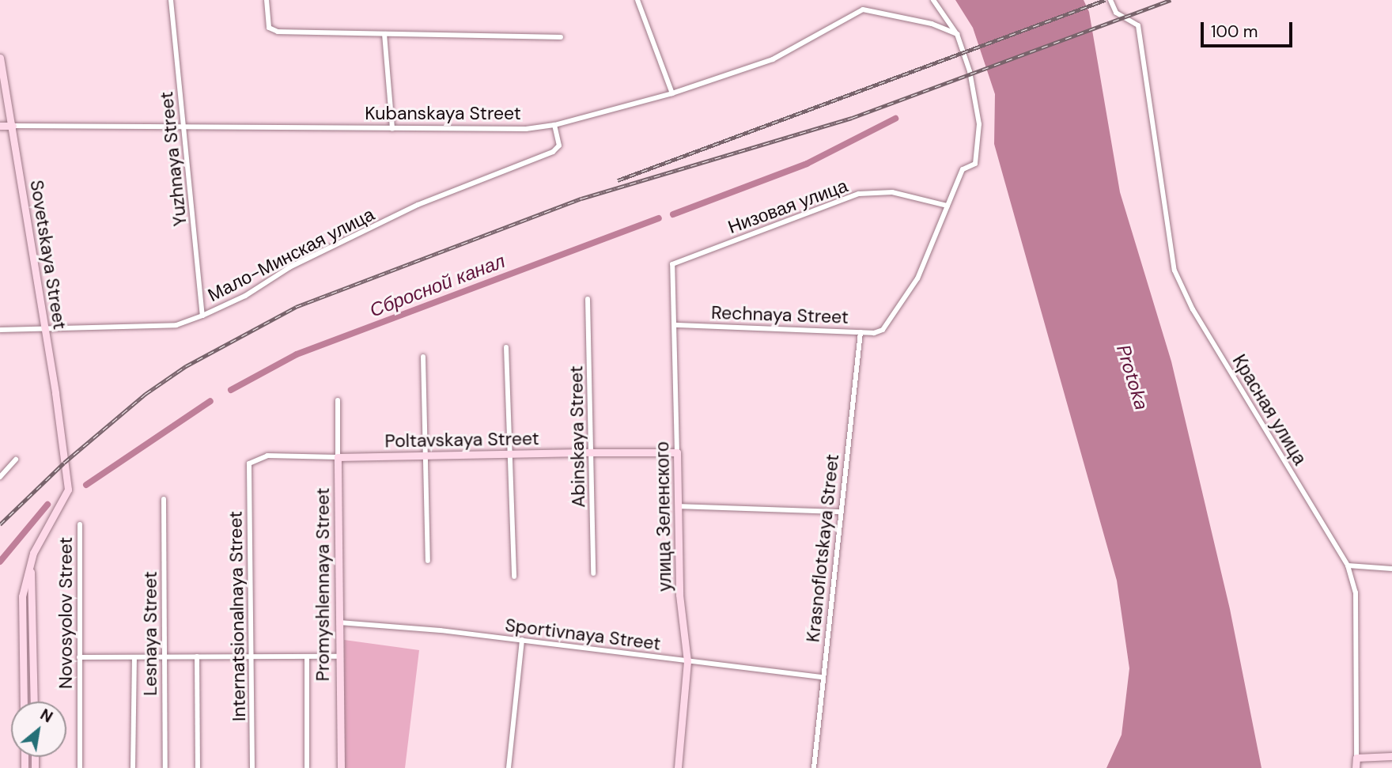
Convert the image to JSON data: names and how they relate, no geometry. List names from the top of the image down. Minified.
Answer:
{"streets":{"street":["Kubanskaya Street","Yuzhnaya Street","Низовая улица","Sovetskaya Street","Мало-Минская улица","Rechnaya Street","Красная улица","Abinskaya Street","Poltavskaya Street","улица Зеленского","Krasnoflotskaya Street","Promyshlennaya Street","Novosyolov Street","Internatsionalnaya Street","Lesnaya Street","Sportivnaya Street"]},"crossings":[["Kubanskaya Street","Yuzhnaya Street"],["Kubanskaya Street","Sovetskaya Street"],["Kubanskaya Street","Мало-Минская улица"],["Yuzhnaya Street","Мало-Минская улица"],["Низовая улица","Rechnaya Street"],["Низовая улица","улица Зеленского"],["Sovetskaya Street","Мало-Минская улица"],["Rechnaya Street","улица Зеленского"],["Rechnaya Street","Krasnoflotskaya Street"],["Abinskaya Street","Poltavskaya Street"],["Poltavskaya Street","улица Зеленского"],["Poltavskaya Street","Promyshlennaya Street"],["Poltavskaya Street","Internatsionalnaya Street"],["улица Зеленского","Sportivnaya Street"],["Krasnoflotskaya Street","Sportivnaya Street"],["Promyshlennaya Street","Sportivnaya Street"]],"water":["Сбросной канал","Protoka"],"scale_bar":"100 m","north":"top right"}
